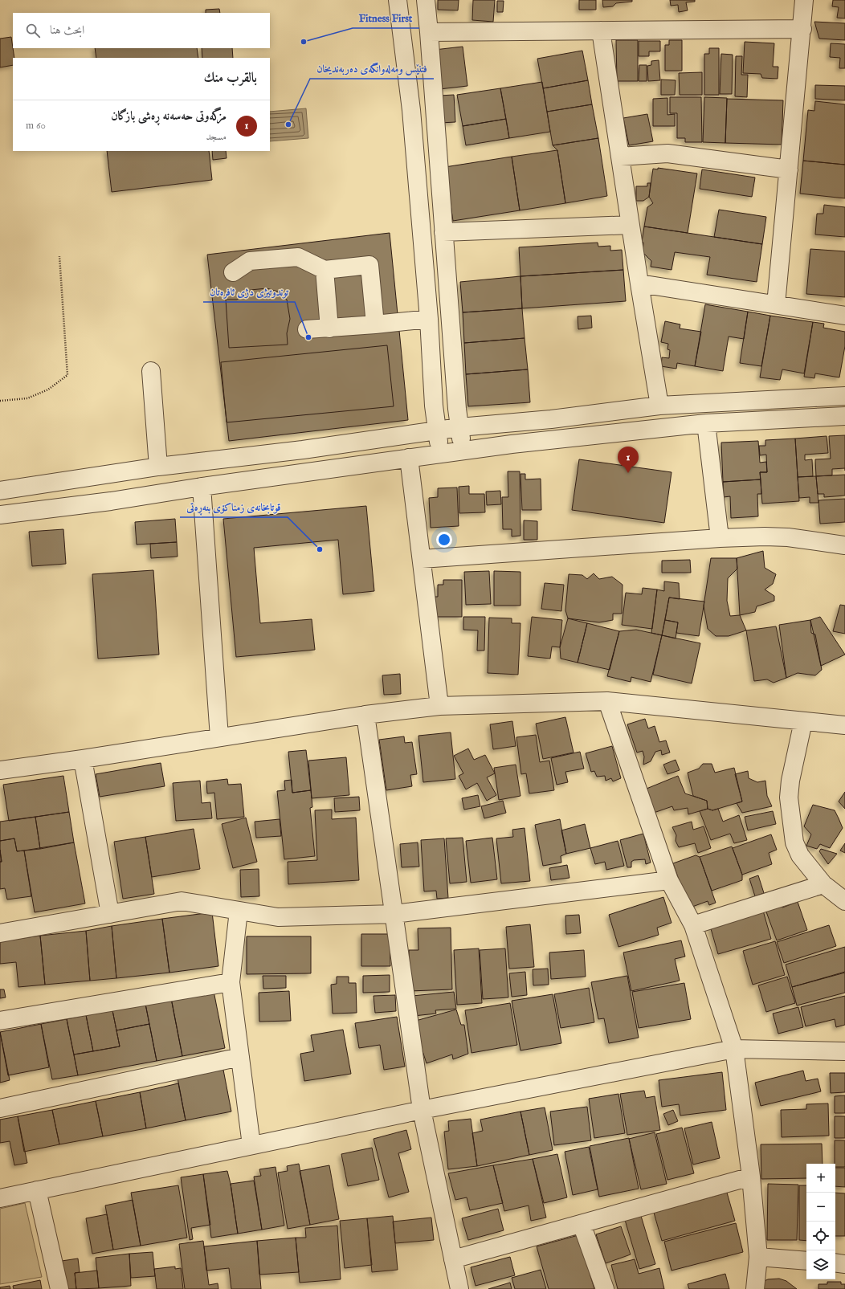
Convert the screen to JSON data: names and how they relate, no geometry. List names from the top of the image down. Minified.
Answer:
{"places":["Fitness First","فتنێس ومەلەوانگەی دەربەندیخان","توندوتیژی دژی ئافرەتان","قوتابخانەی زمناکۆی بنەڕەتی"],"page":{"search":"ابحث هنا","heading":"بالقرب منك","list":[{"mark":"1","name":"مزگەوتی حەسەنە ڕەشی بازگان","note":"مسجد","value":"60 m"}],"pins":"1","map_buttons":["+","−"]}}
